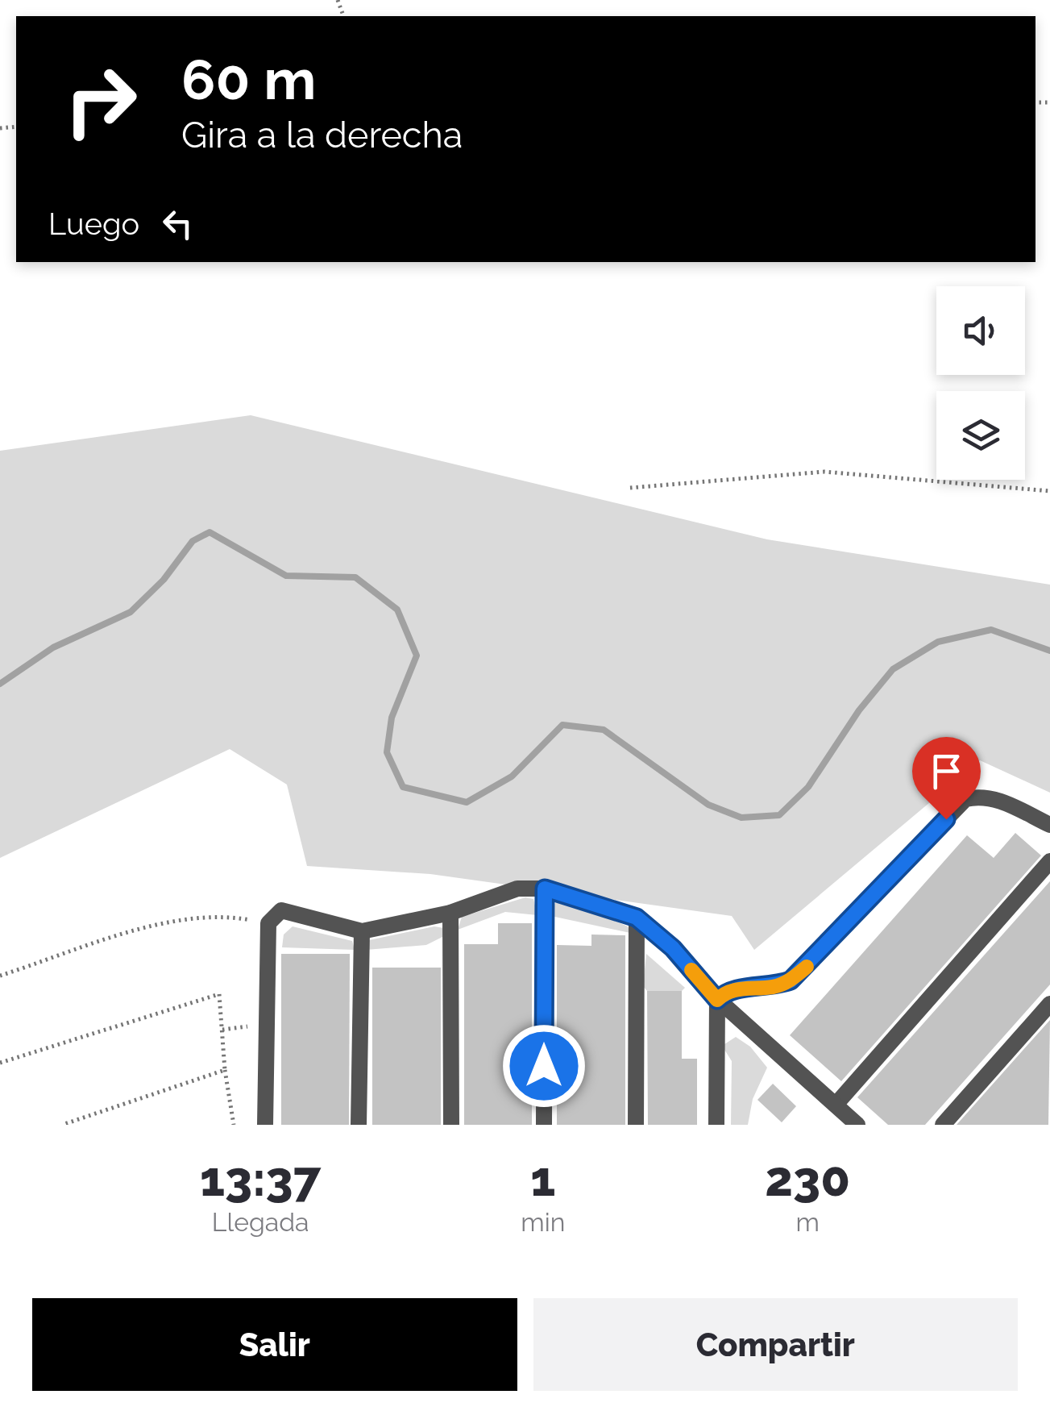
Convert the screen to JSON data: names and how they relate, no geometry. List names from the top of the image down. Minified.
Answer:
{"page":{"turn":["60 m","Gira a la derecha"],"then":"Luego","eta":["13:37","Llegada","1","min","230","m"],"buttons":["Salir","Compartir"]}}
